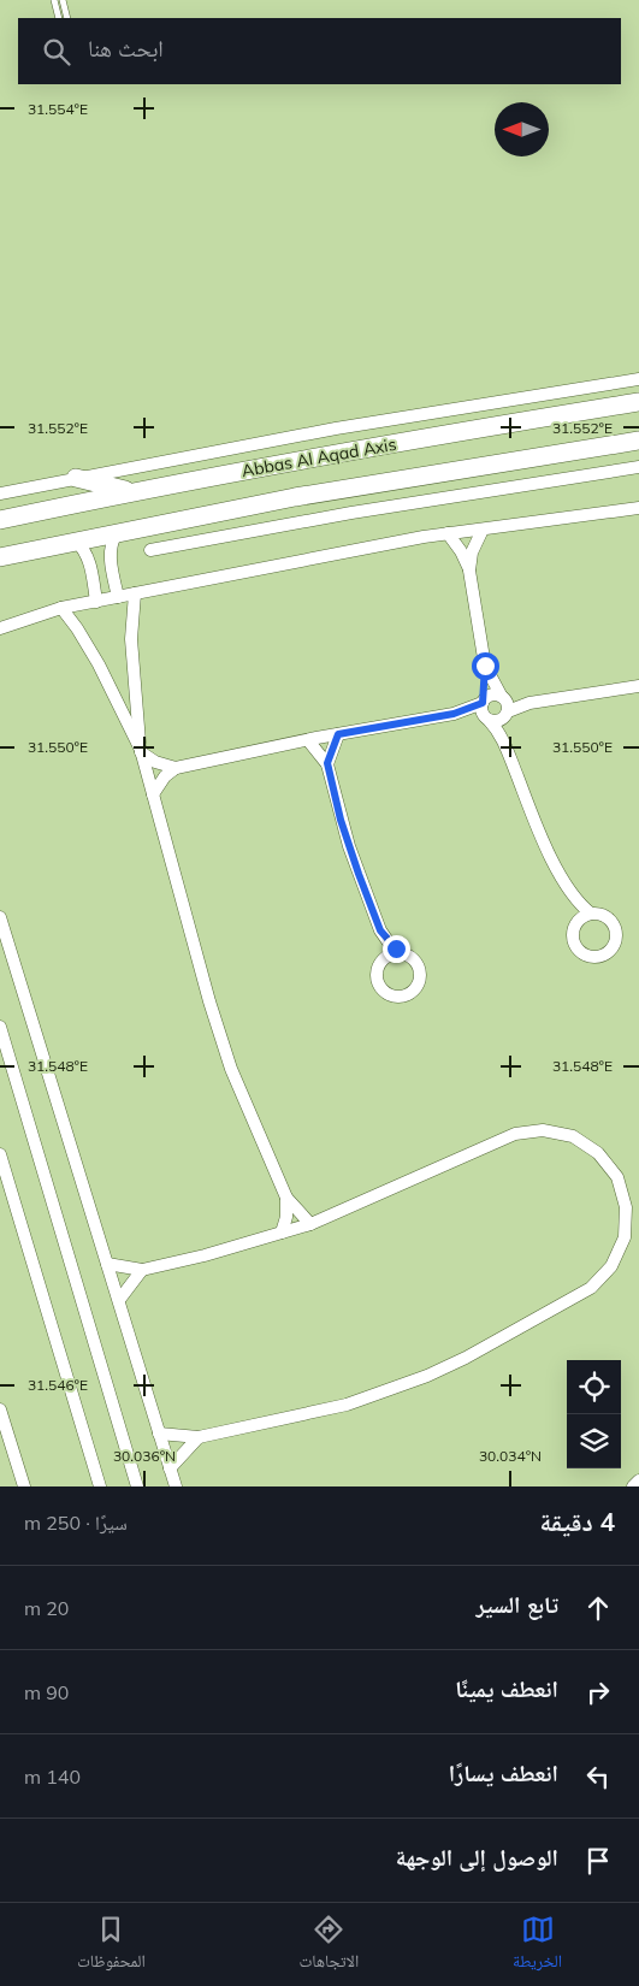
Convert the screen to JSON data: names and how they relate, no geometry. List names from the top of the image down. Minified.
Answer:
{"streets":{"main road":["Abbas Al Aqad Axis"]},"north":"left","page":{"search":"ابحث هنا","heading":["4 دقيقة","سيرًا · 250 m"],"list":[["تابع السير","20 m"],["انعطف يمينًا","90 m"],["انعطف يسارًا","140 m"],"الوصول إلى الوجهة"],"nav":["الخريطة","الاتجاهات","المحفوظات"]},"coordinates":["31.554°E","31.552°E","31.550°E","31.548°E","31.546°E","30.036°N","30.034°N"]}
